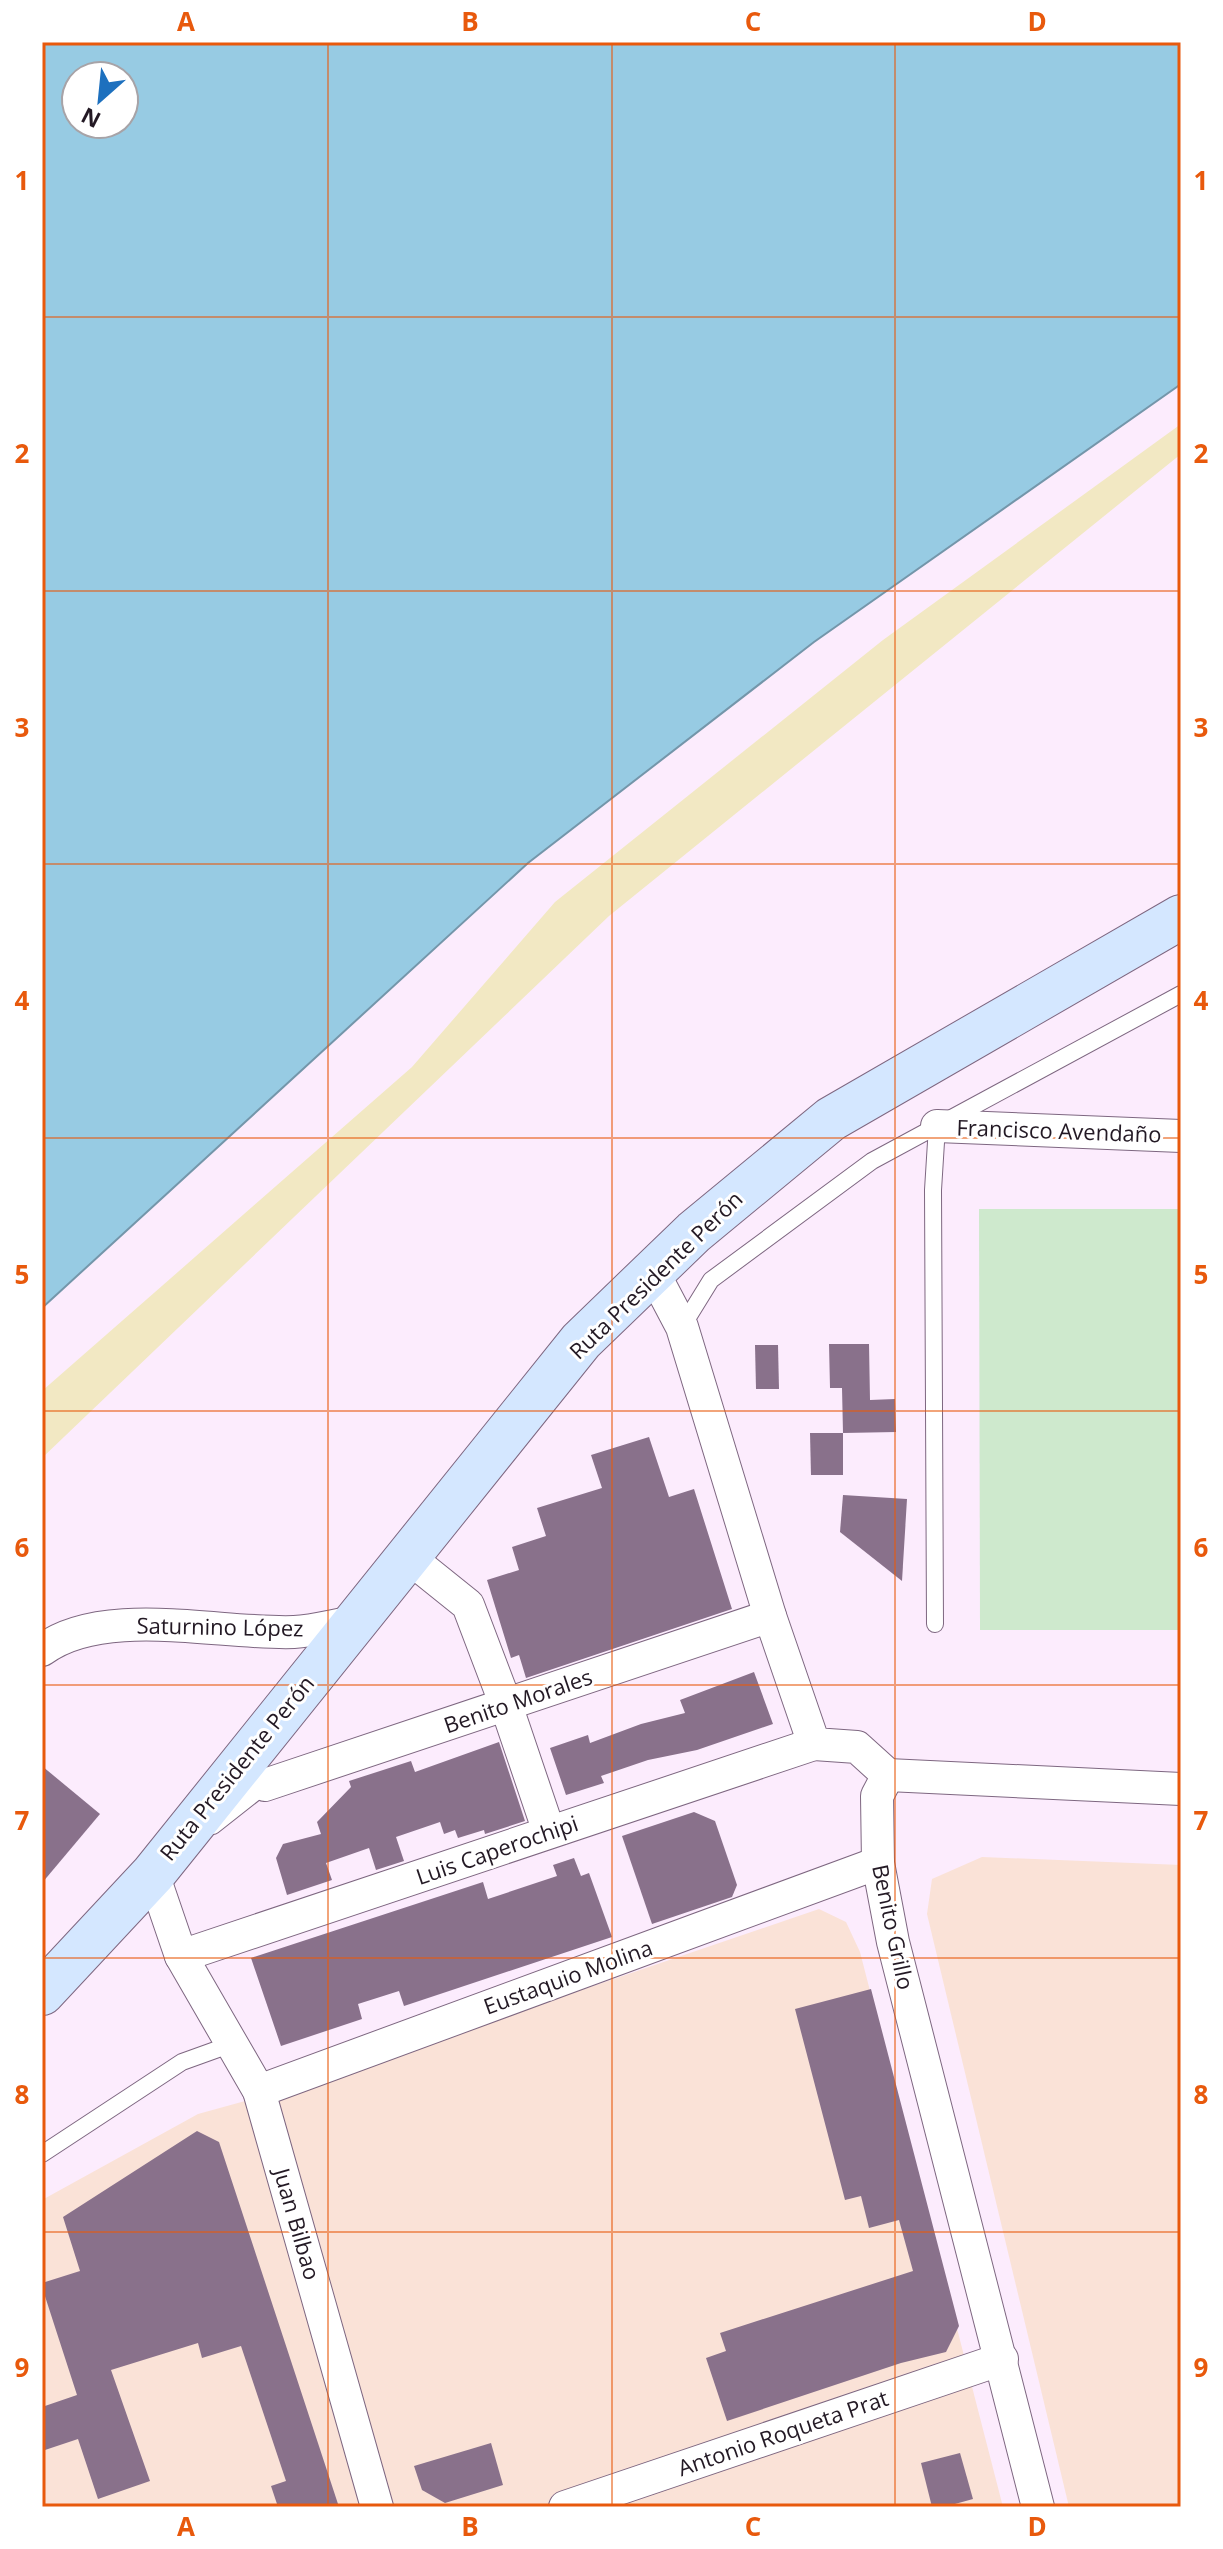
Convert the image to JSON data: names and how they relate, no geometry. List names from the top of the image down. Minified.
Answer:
{"streets":{"main road":["Ruta Presidente Perón"],"street":["Francisco Avendaño","Saturnino López","Benito Morales","Luis Caperochipi","Benito Grillo","Eustaquio Molina","Juan Bilbao","Antonio Roqueta Prat"]},"crossings":[["Ruta Presidente Perón","Saturnino López"],["Ruta Presidente Perón","Juan Bilbao"],["Luis Caperochipi","Juan Bilbao"],["Benito Grillo","Eustaquio Molina"],["Benito Grillo","Antonio Roqueta Prat"],["Eustaquio Molina","Juan Bilbao"]],"north":"bottom left","grid":{"columns":["A","B","C","D"],"rows":["1","2","3","4","5","6","7","8","9"]}}
